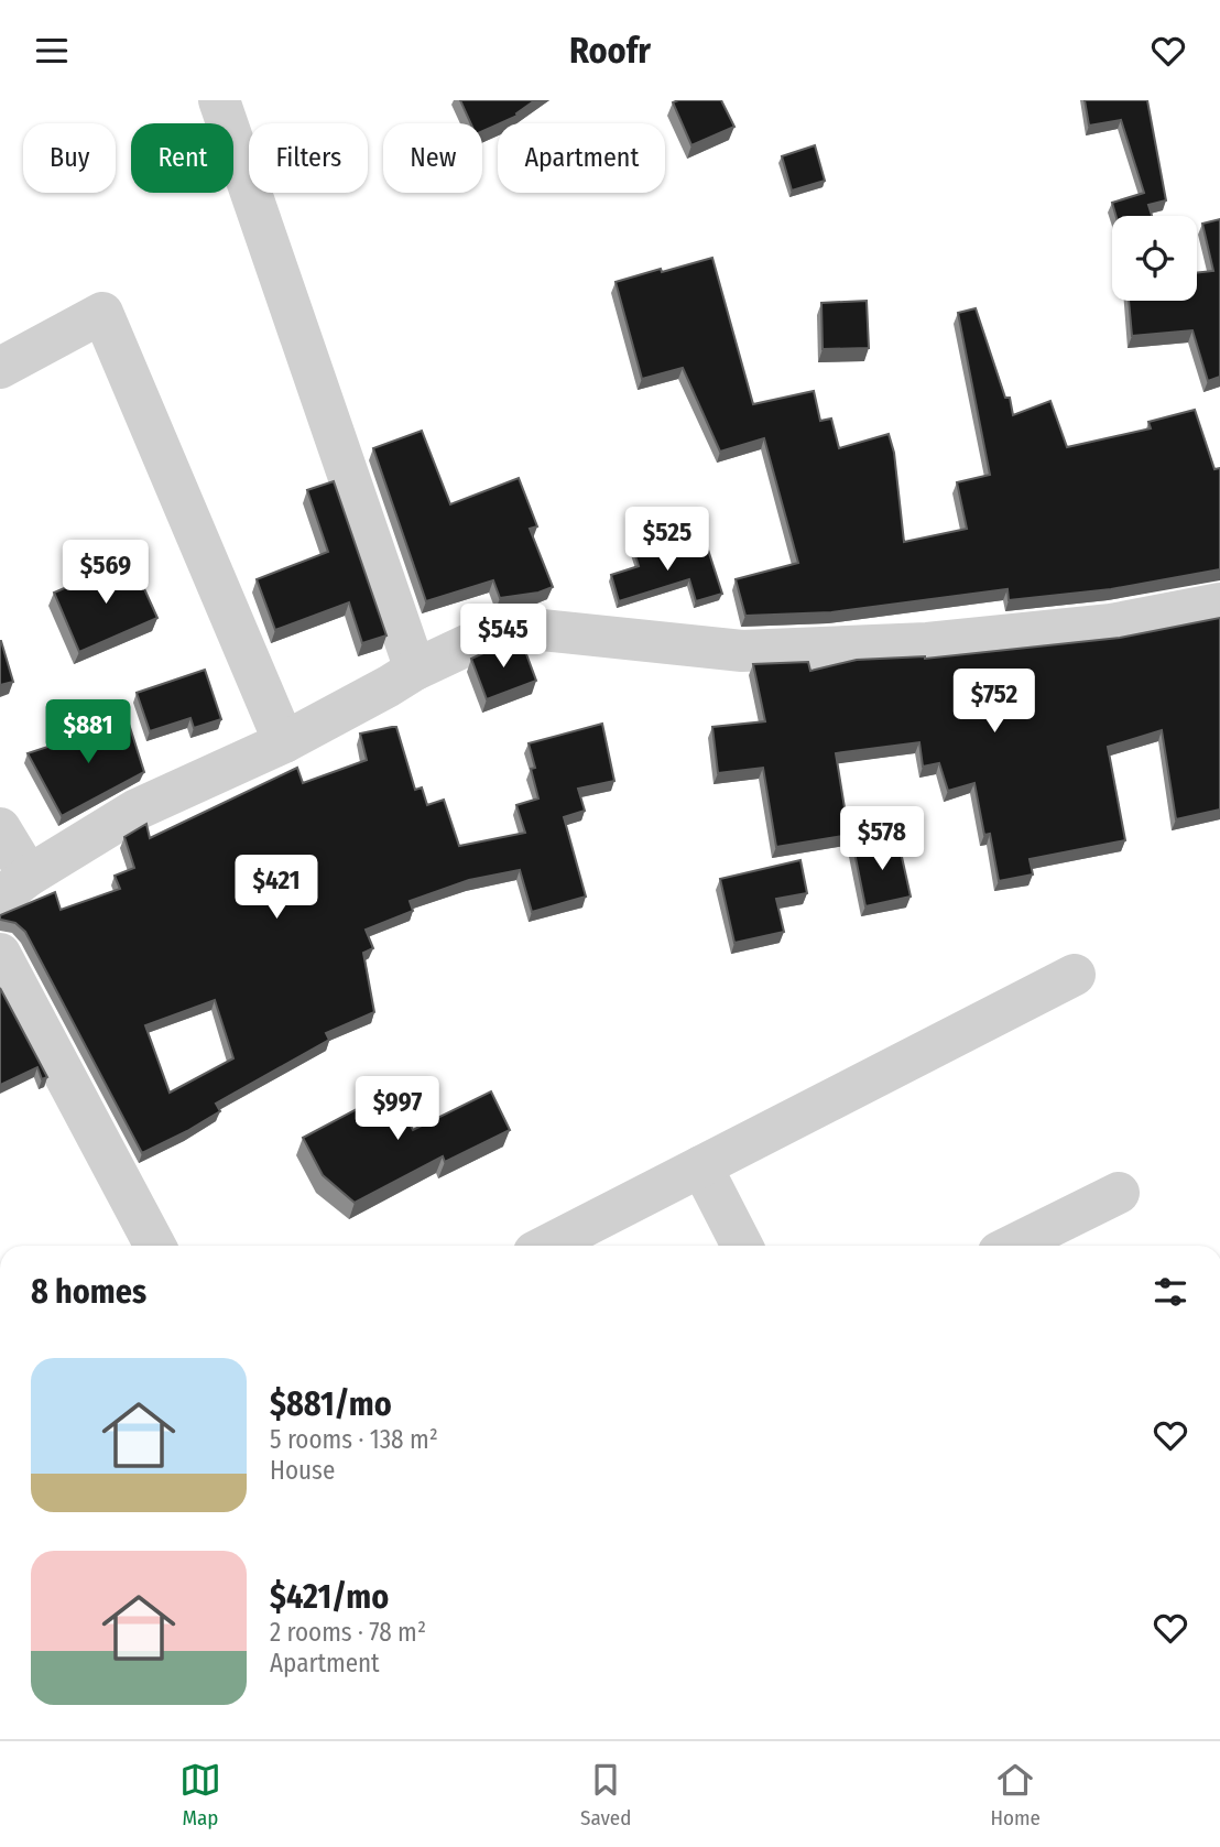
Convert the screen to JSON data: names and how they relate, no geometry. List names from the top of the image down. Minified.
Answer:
{"page":{"header":"Roofr","chip":["Buy","Rent","Filters","New","Apartment"],"price":["$525","$569","$545","$752","$881","$578","$421","$997"],"heading":"8 homes","list":[{"name":"$881/mo","note":"5 rooms · 138 m² · House"},{"name":"$421/mo","note":"2 rooms · 78 m² · Apartment"}],"tabs":["Map","Saved","Home"]}}
